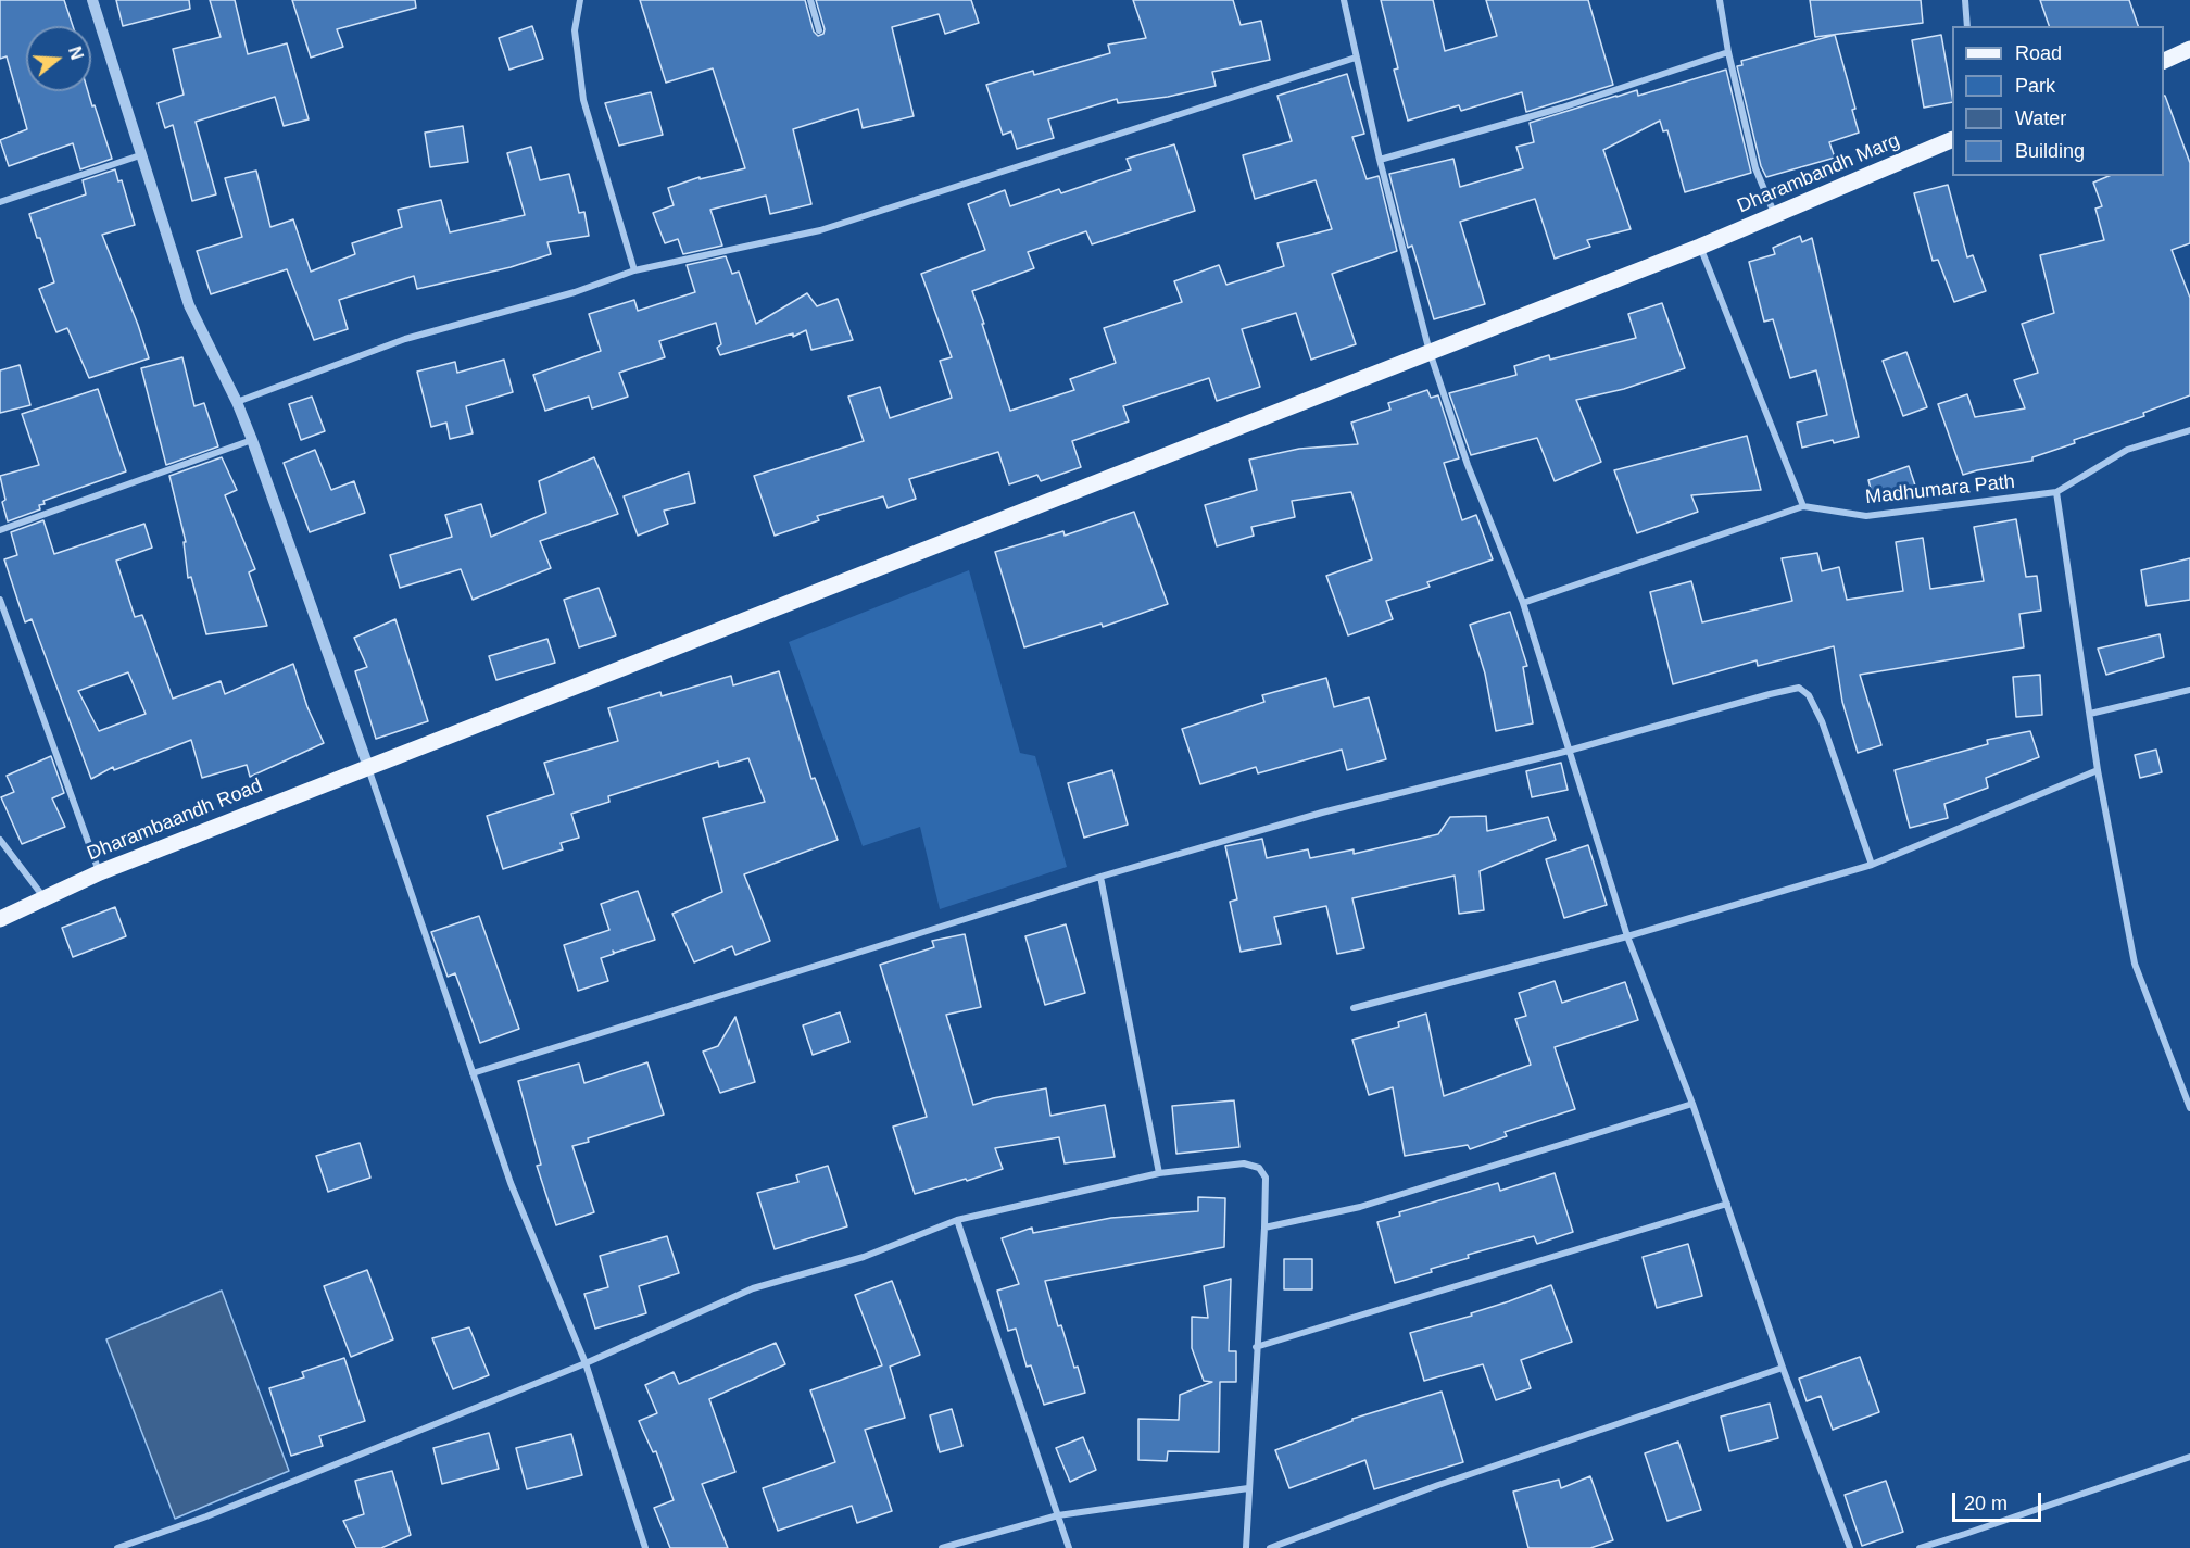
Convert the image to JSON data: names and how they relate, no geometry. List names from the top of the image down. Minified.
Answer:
{"streets":{"main road":["Dharambandh Marg","Dharambaandh Road"],"street":["Madhumara Path"]},"crossings":[["Dharambandh Marg","Dharambaandh Road"]],"legend":["Road","Park","Water","Building"],"scale_bar":"20 m","north":"right"}
